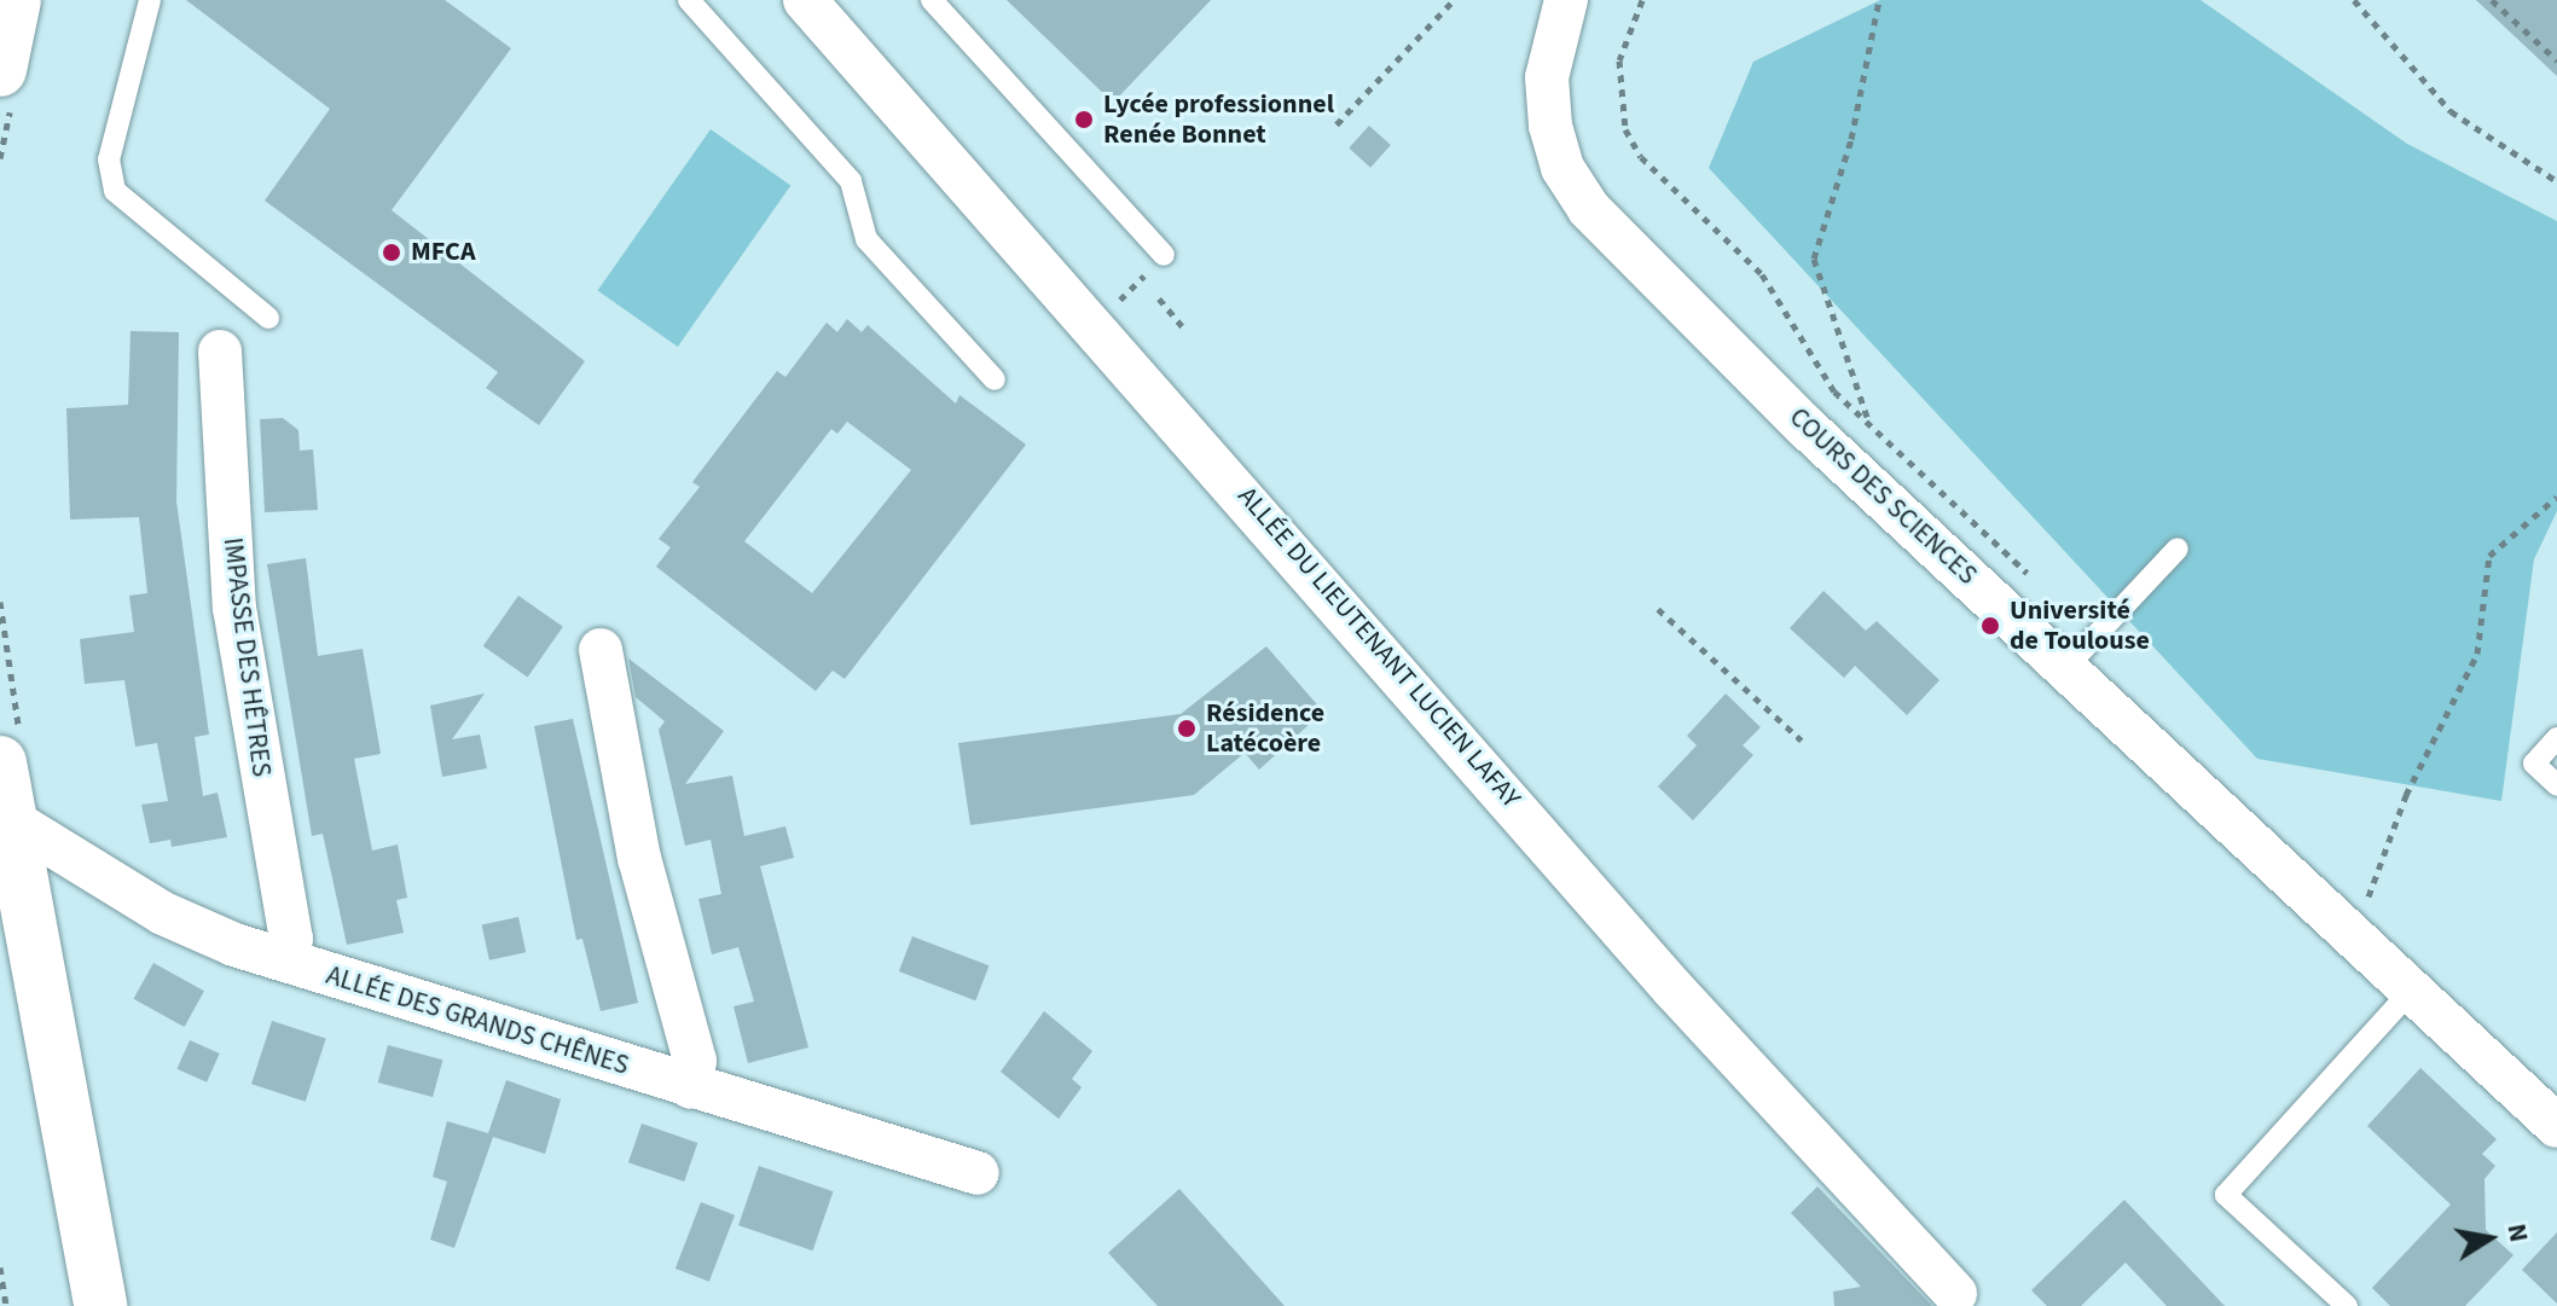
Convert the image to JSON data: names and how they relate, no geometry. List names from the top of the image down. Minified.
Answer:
{"streets":{"street":["COURS DES SCIENCES","ALLÉE DU LIEUTENANT LUCIEN LAFAY","IMPASSE DES HÊTRES","ALLÉE DES GRANDS CHÊNES"]},"crossings":[["IMPASSE DES HÊTRES","ALLÉE DES GRANDS CHÊNES"]],"places":["Lycée professionnel Renée Bonnet","MFCA","Université de Toulouse","Résidence Latécoère"],"north":"right"}
